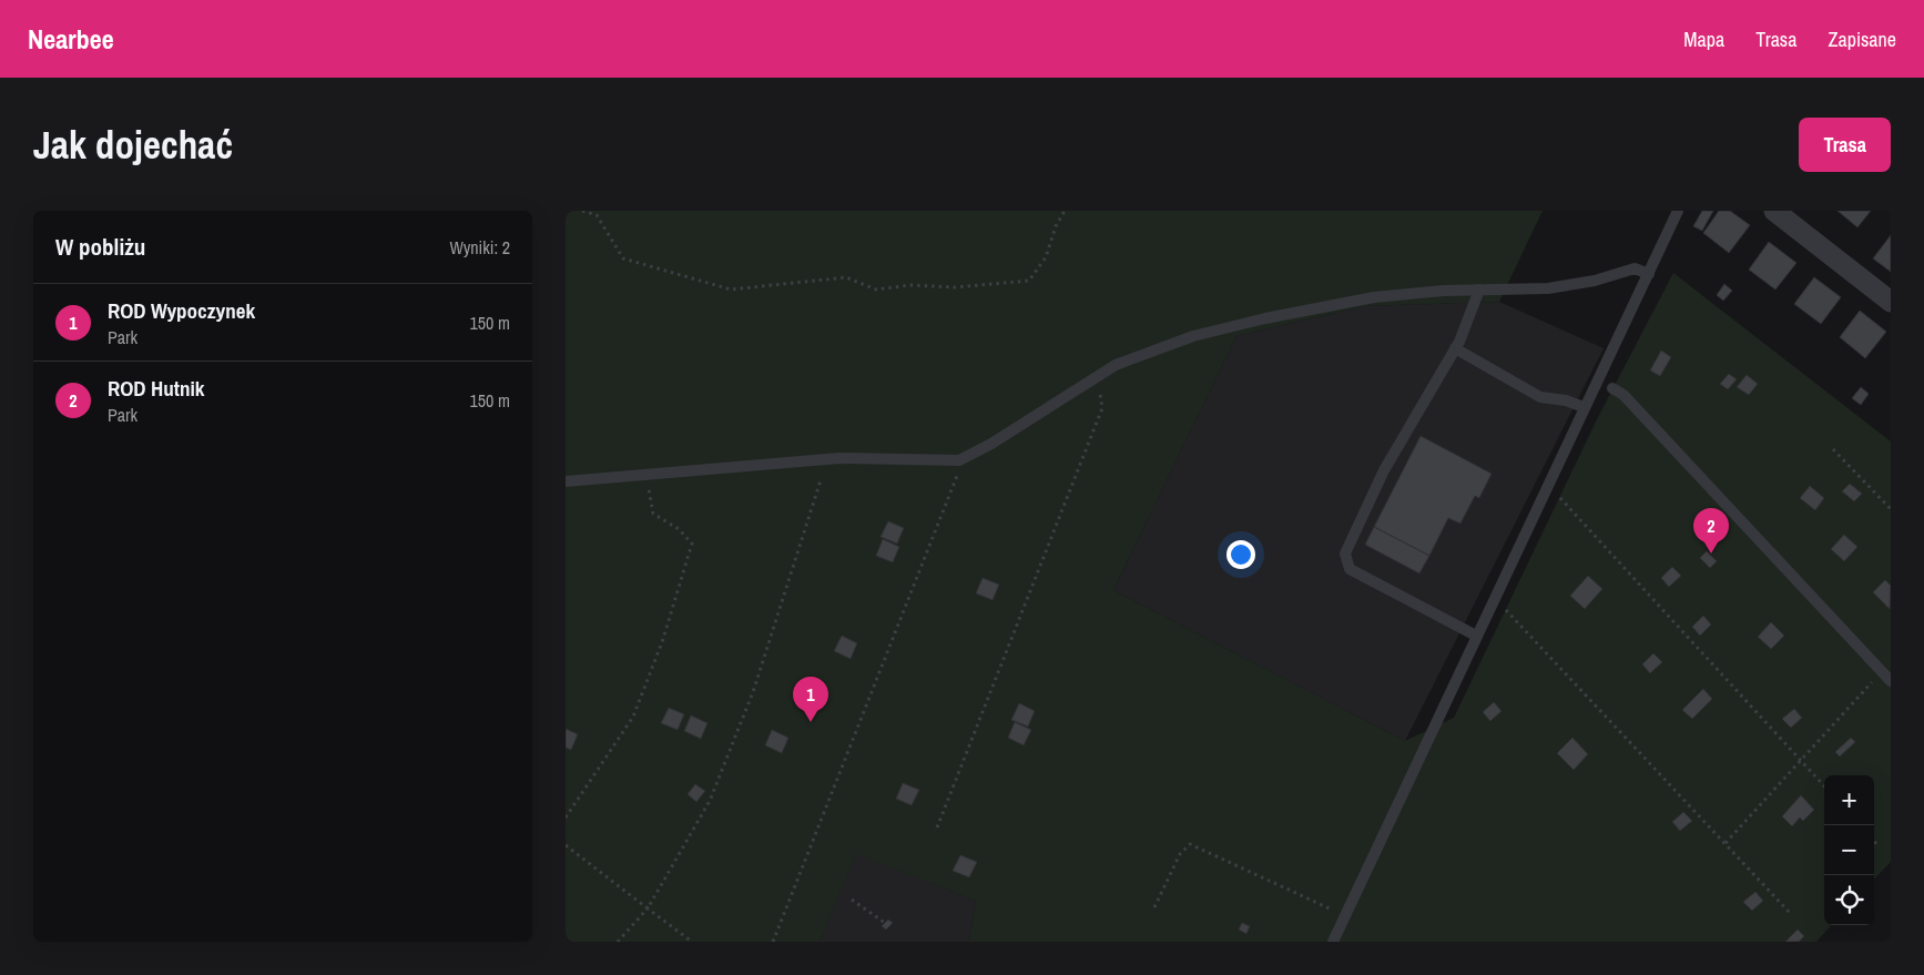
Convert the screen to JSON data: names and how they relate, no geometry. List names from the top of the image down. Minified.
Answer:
{"page":{"header":"Nearbee","nav":["Mapa","Trasa","Zapisane"],"buttons":"Trasa","title":"Jak dojechać","heading":["W pobliżu","Wyniki: 2"],"list":[{"mark":"1","name":"ROD Wypoczynek","note":"Park","value":"150 m"},{"mark":"2","name":"ROD Hutnik","note":"Park","value":"150 m"}],"pins":["2","1"],"map_buttons":["+","−"]}}
